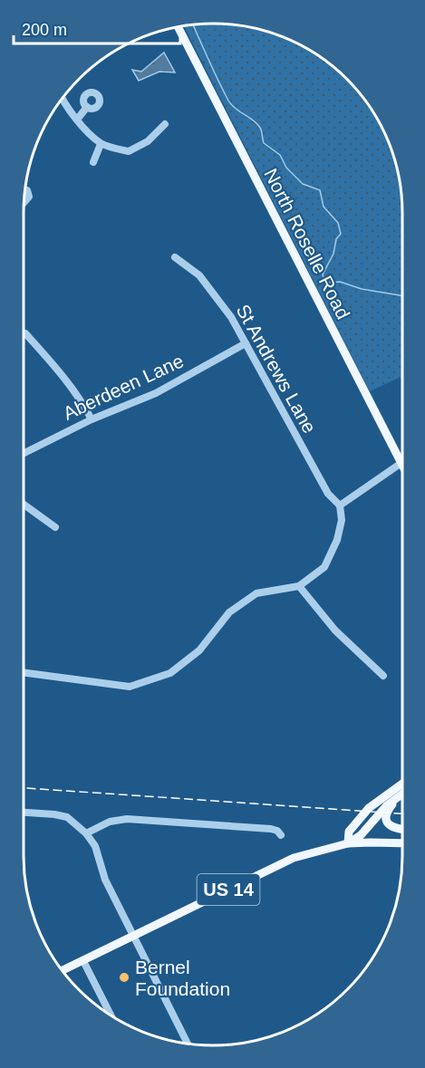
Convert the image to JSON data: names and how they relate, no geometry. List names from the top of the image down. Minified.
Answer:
{"streets":{"main road":["North Roselle Road","US 14"],"street":["St Andrews Lane","Aberdeen Lane"]},"crossings":[["St Andrews Lane","Aberdeen Lane"]],"places":["Bernel Foundation"],"scale_bar":"200 m"}
